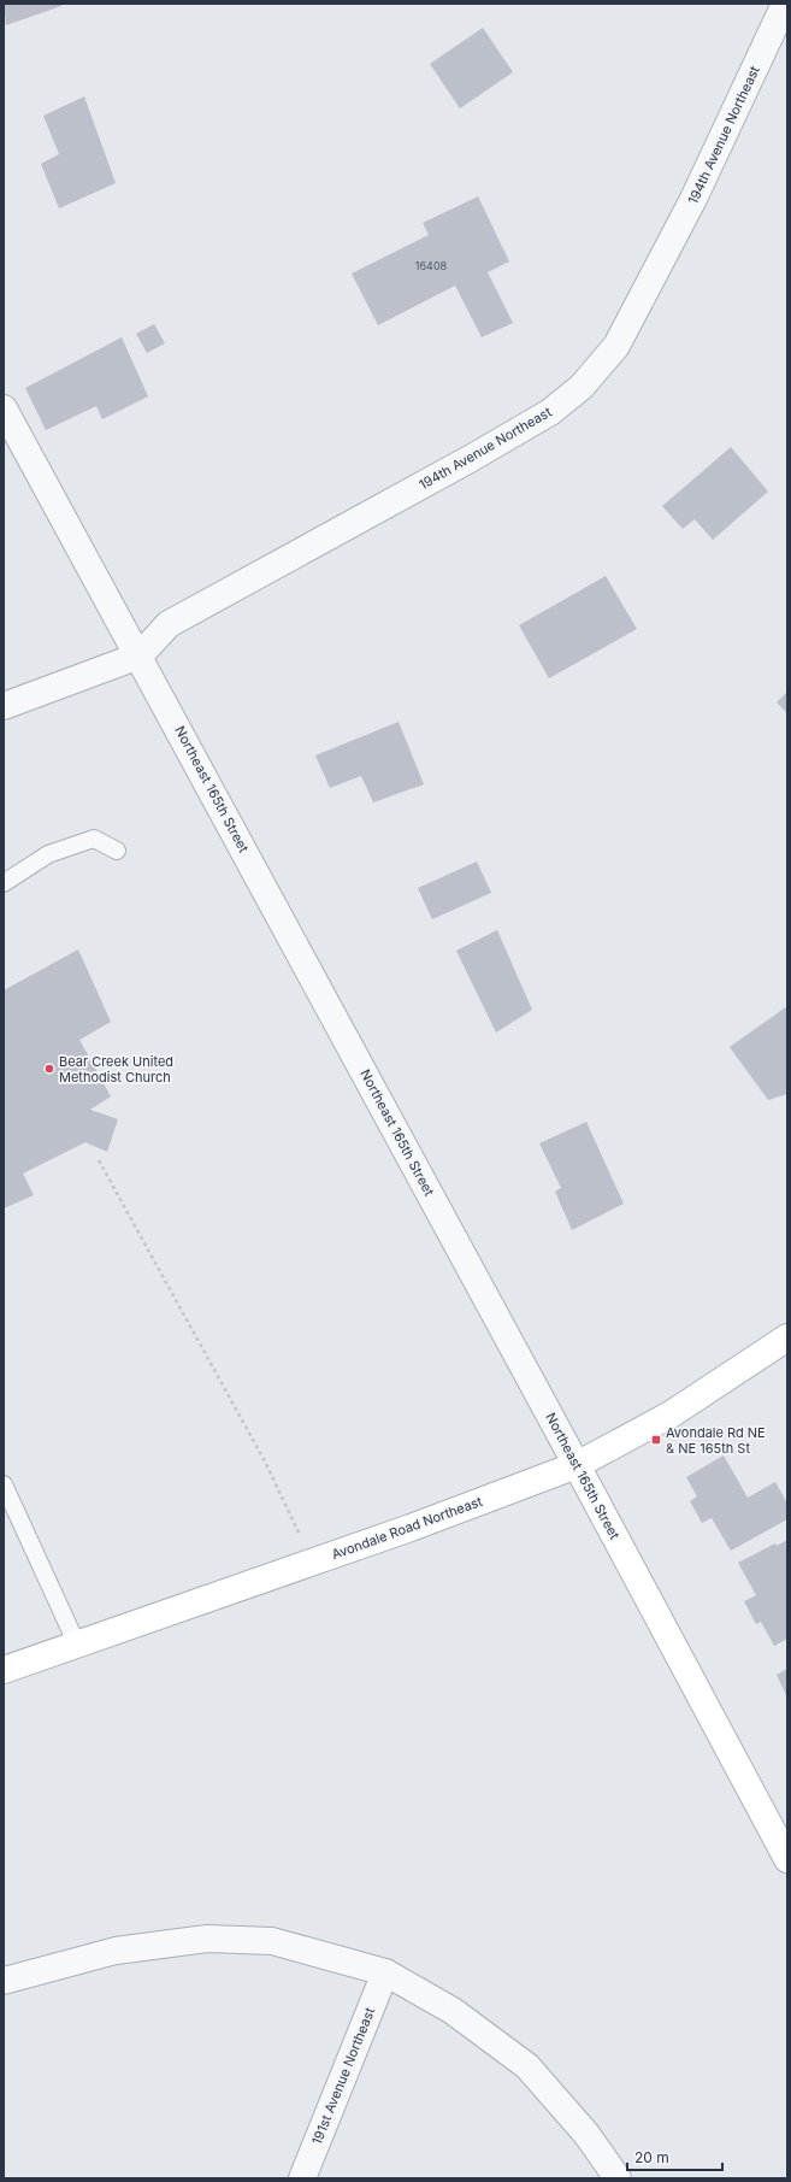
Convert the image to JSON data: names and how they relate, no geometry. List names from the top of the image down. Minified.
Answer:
{"streets":{"main road":["Northeast 165th Street","Avondale Road Northeast"],"street":["194th Avenue Northeast","191st Avenue Northeast"]},"crossings":[["194th Avenue Northeast","Northeast 165th Street"],["Northeast 165th Street","Avondale Road Northeast"]],"places":{"other":["Bear Creek United Methodist Church"],"transit":["Avondale Rd NE & NE 165th St"]},"house_numbers":["16408"],"scale_bar":"20 m"}
